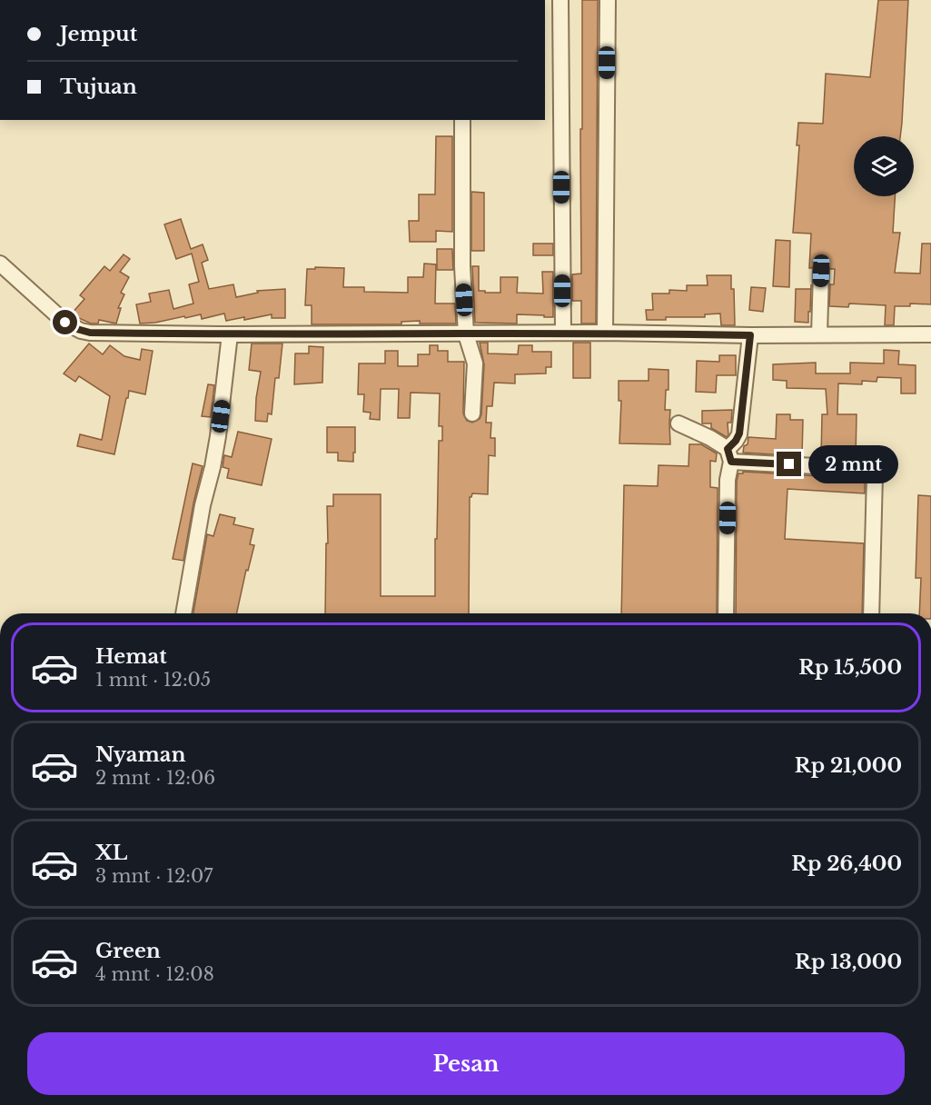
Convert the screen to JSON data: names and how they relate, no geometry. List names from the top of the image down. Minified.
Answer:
{"page":{"banner":["Jemput","Tujuan"],"bubble":"2 mnt","list":[{"name":"Hemat","note":"1 mnt · 12:05","value":"Rp 15,500"},{"name":"Nyaman","note":"2 mnt · 12:06","value":"Rp 21,000"},{"name":"XL","note":"3 mnt · 12:07","value":"Rp 26,400"},{"name":"Green","note":"4 mnt · 12:08","value":"Rp 13,000"}],"buttons":"Pesan"}}
